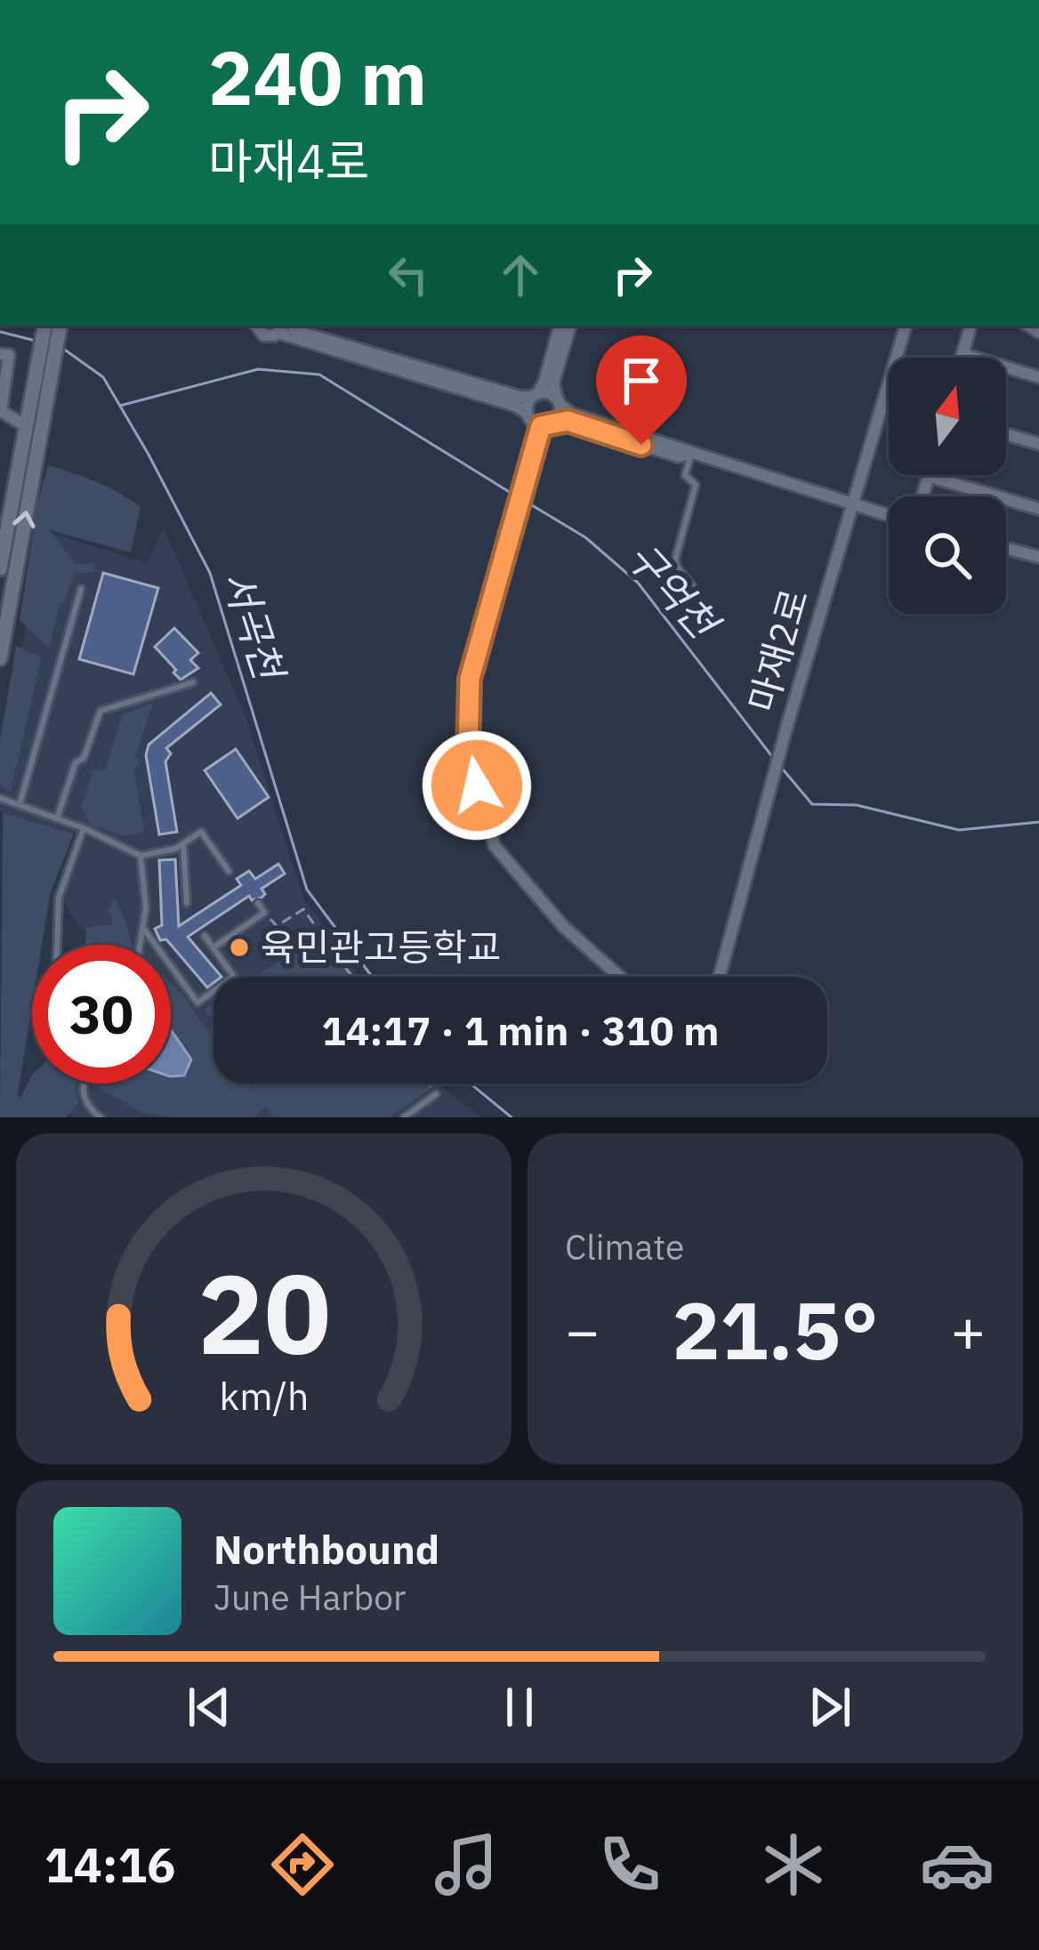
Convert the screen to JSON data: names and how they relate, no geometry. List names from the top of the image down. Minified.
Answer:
{"streets":{"street":["마재2로"]},"water":["구억천","서곡천"],"places":["육민관고등학교"],"north":"top","page":{"turn":["240 m","마재4로"],"limit":"30","trip":"14:17 · 1 min · 310 m","tile":"Climate","heat":["−","21.5°","+"],"song":["Northbound","June Harbor"],"tabs":"14:16","gauge":["20","km/h"]}}
